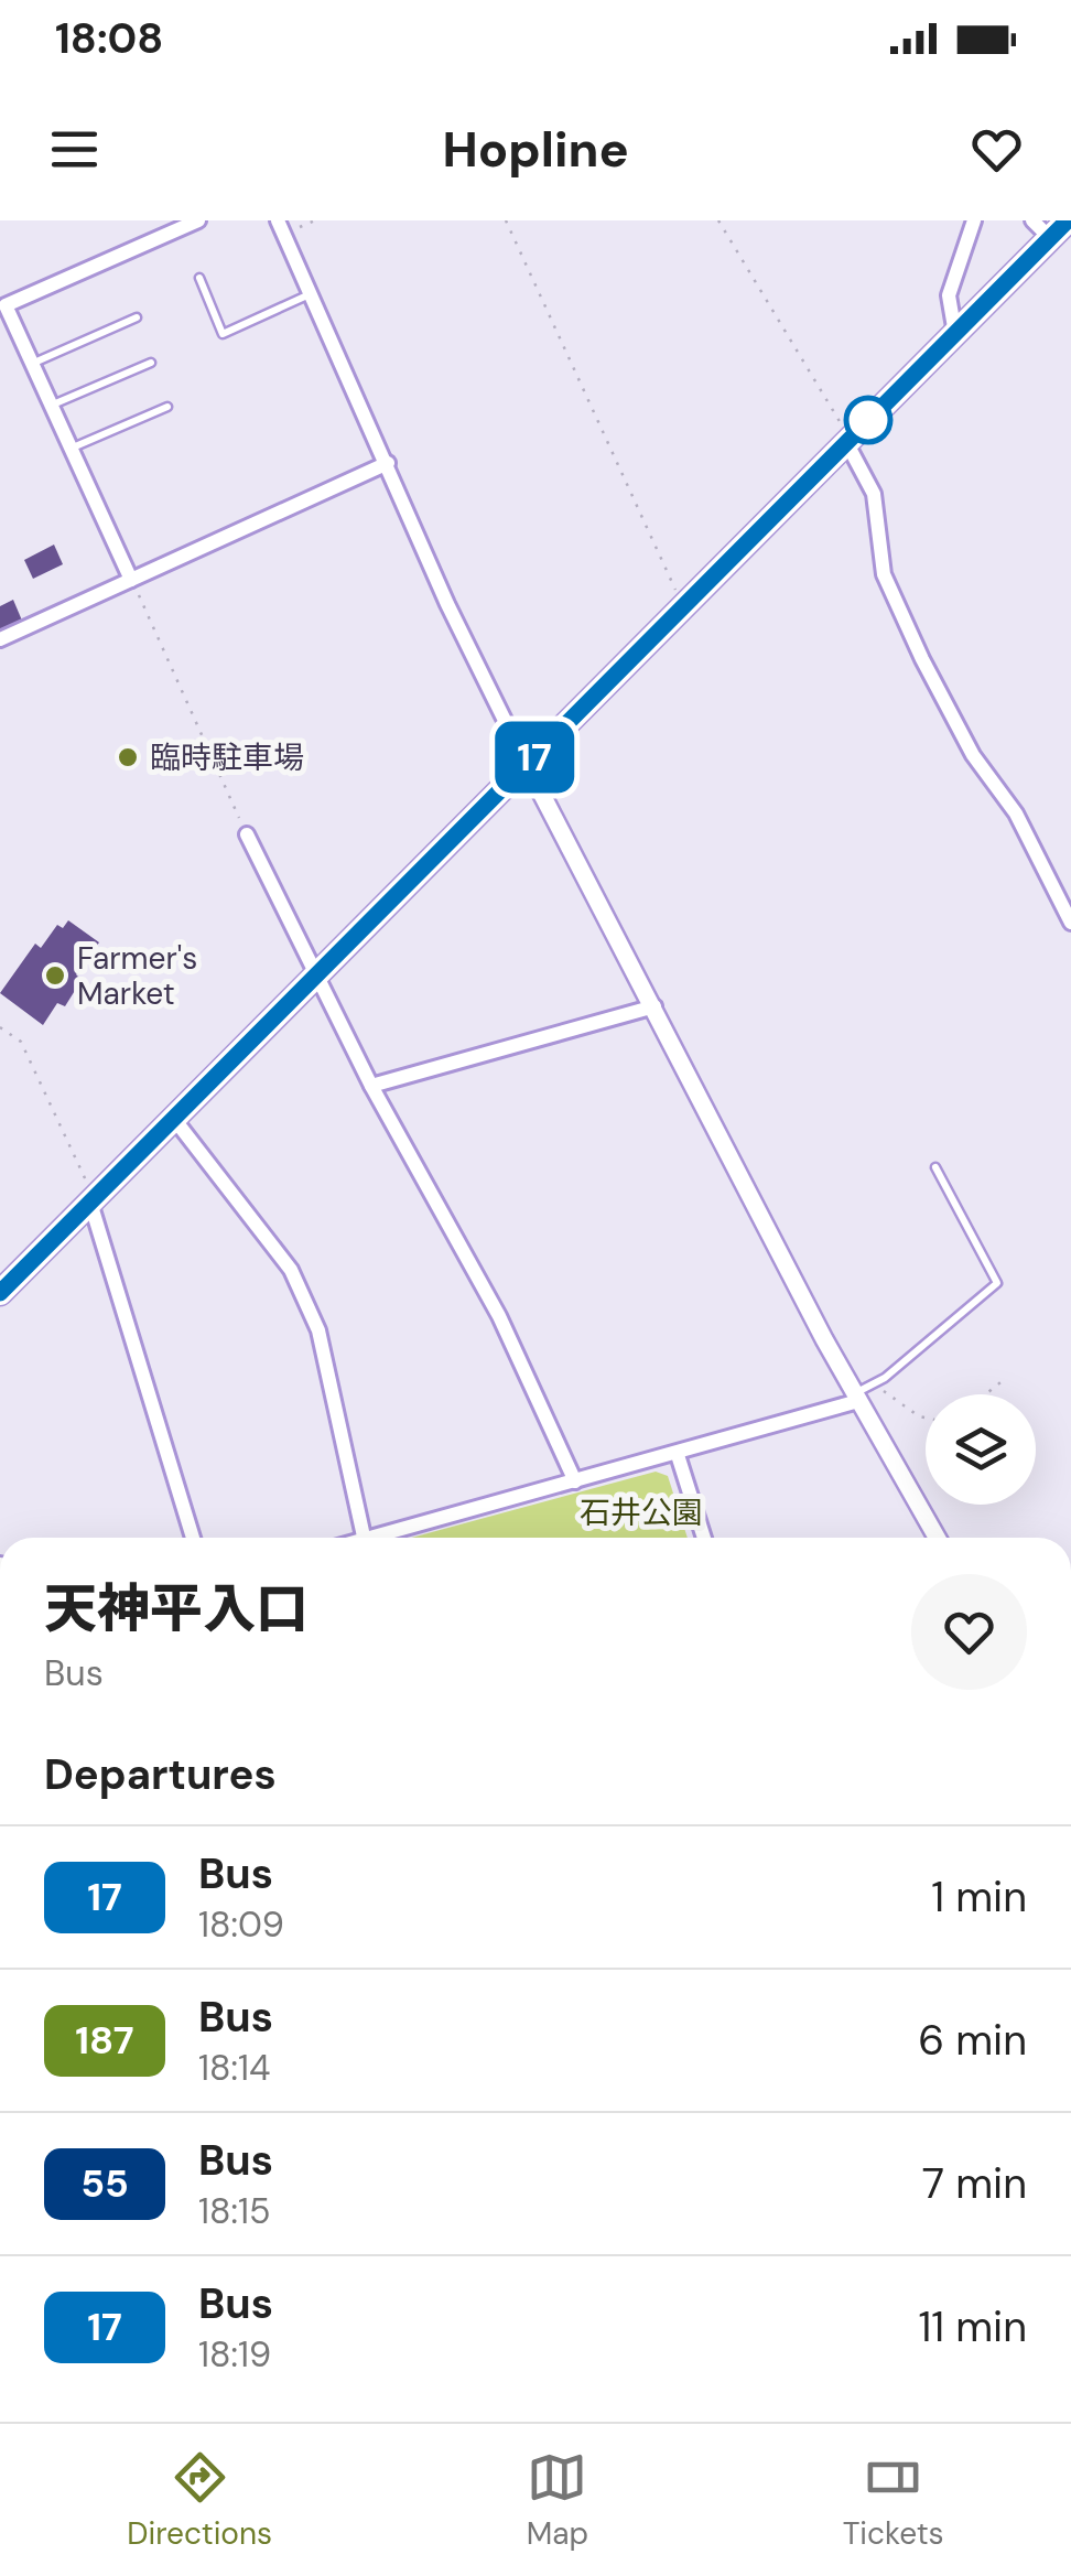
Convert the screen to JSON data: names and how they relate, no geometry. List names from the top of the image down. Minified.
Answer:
{"parks":["石井公園"],"places":["臨時駐車場","Farmer's Market"],"lines":["bus line 17"],"page":{"status":"18:08","header":"Hopline","on_map":"17","heading":[["天神平入口","Bus"],"Departures"],"list":[{"mark":"17","name":"Bus","note":"18:09","value":"1 min"},{"mark":"187","name":"Bus","note":"18:14","value":"6 min"},{"mark":"55","name":"Bus","note":"18:15","value":"7 min"},{"mark":"17","name":"Bus","note":"18:19","value":"11 min"}],"tabs":["Directions","Map","Tickets"]}}
